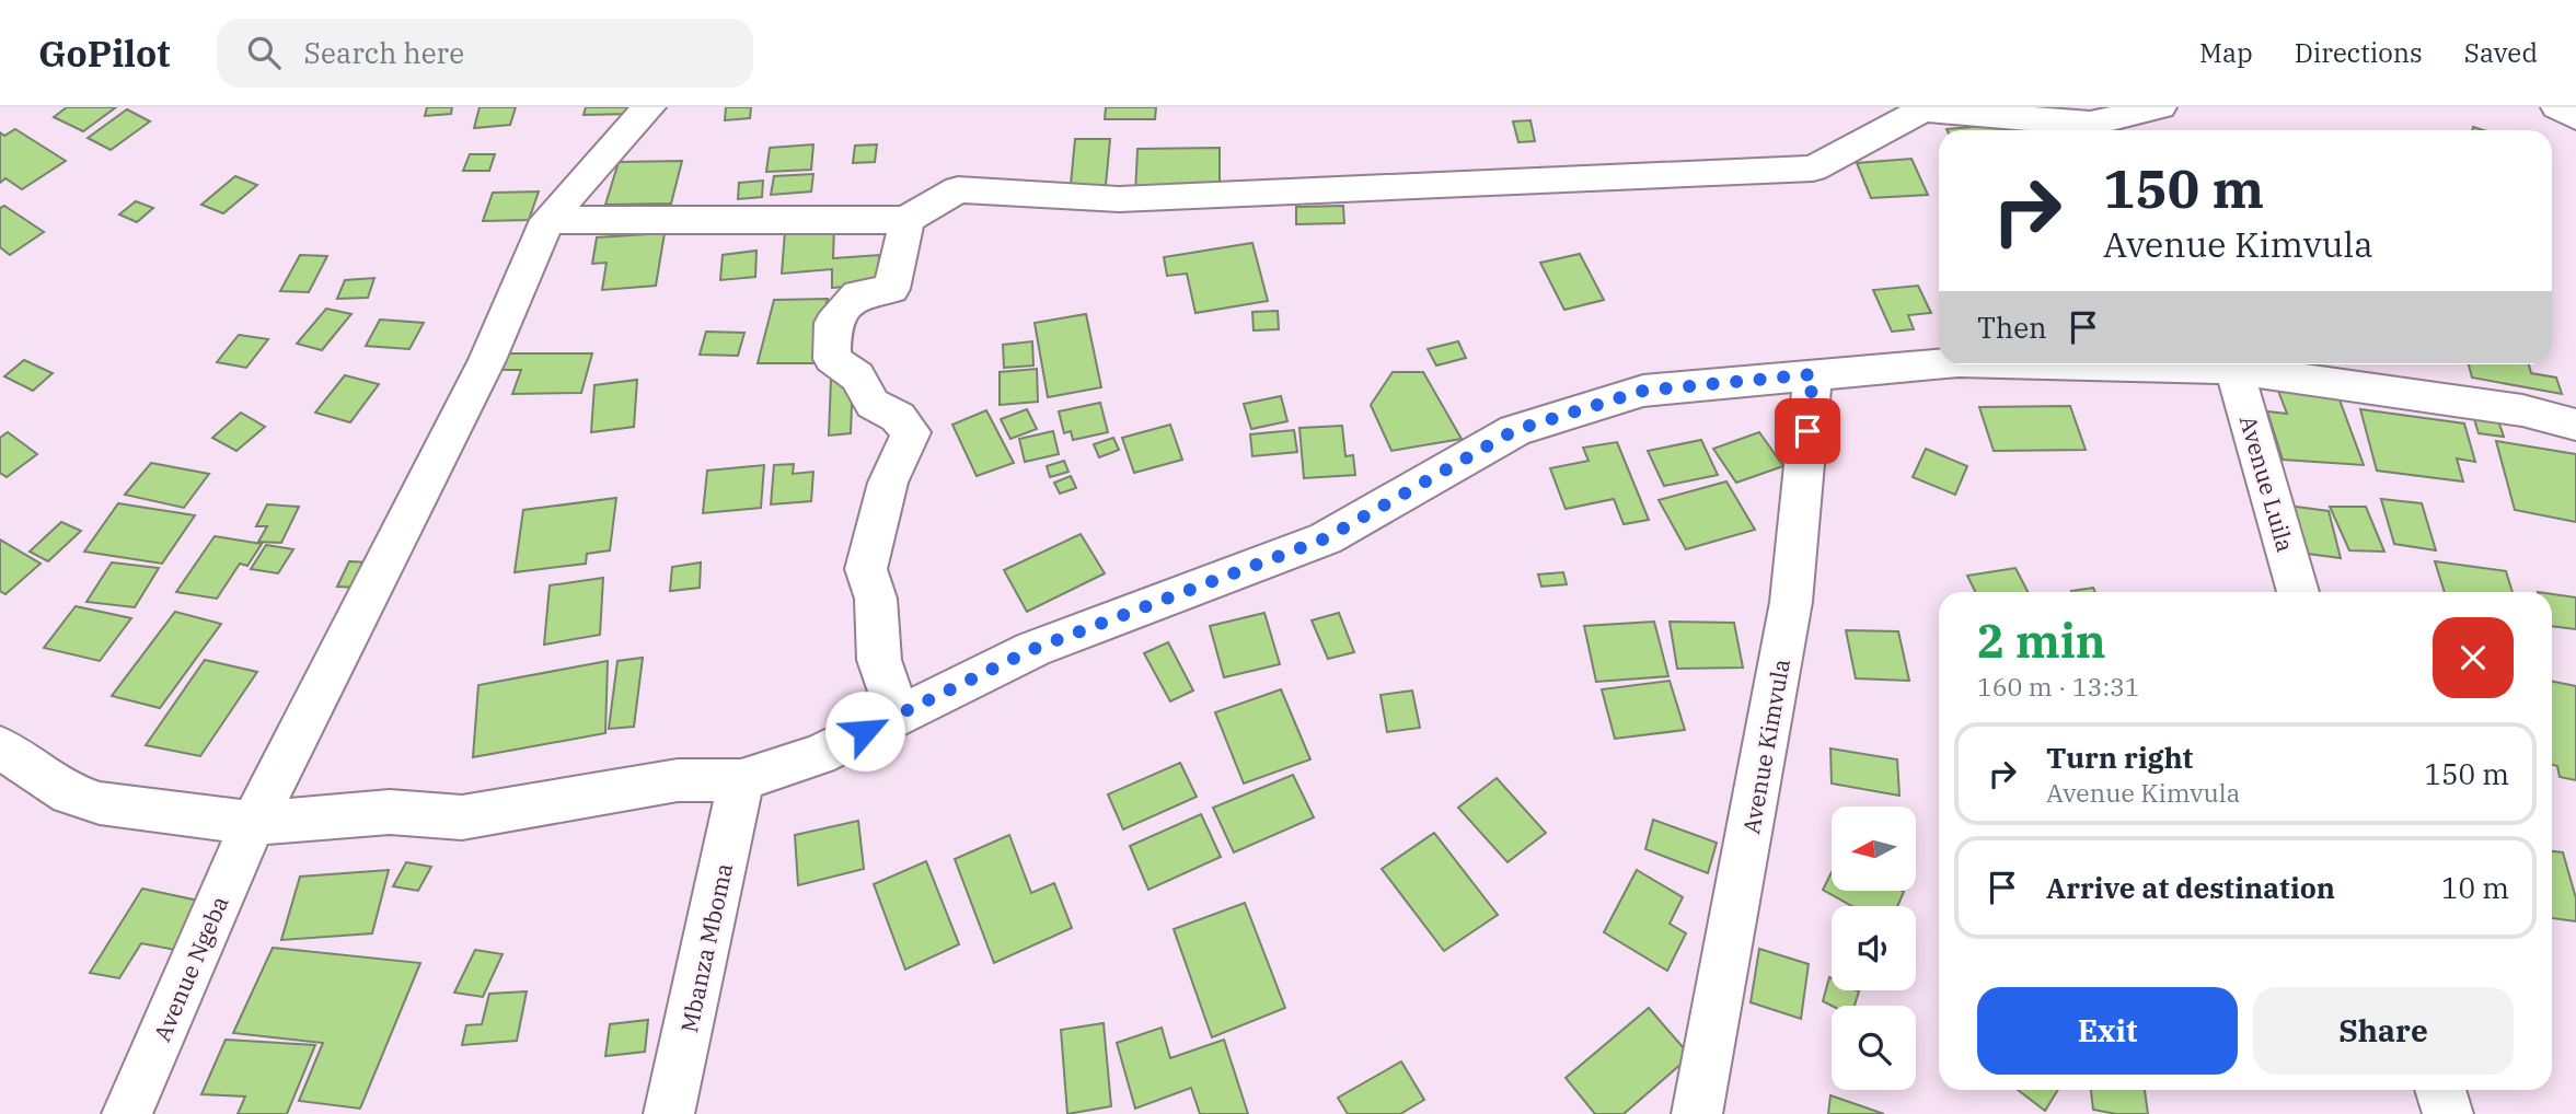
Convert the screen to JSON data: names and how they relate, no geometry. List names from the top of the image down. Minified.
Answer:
{"streets":{"street":["Avenue Luila","Avenue Kimvula","Mbanza Mboma","Avenue Ngeba"]},"north":"left","page":{"header":"GoPilot","search":"Search here","nav":["Map","Directions","Saved"],"turn":["150 m","Avenue Kimvula"],"then":"Then","heading":["2 min","160 m · 13:31"],"list":[{"name":"Turn right","note":"Avenue Kimvula","value":"150 m"},{"name":"Arrive at destination","value":"10 m"}],"buttons":["Exit","Share"]}}
